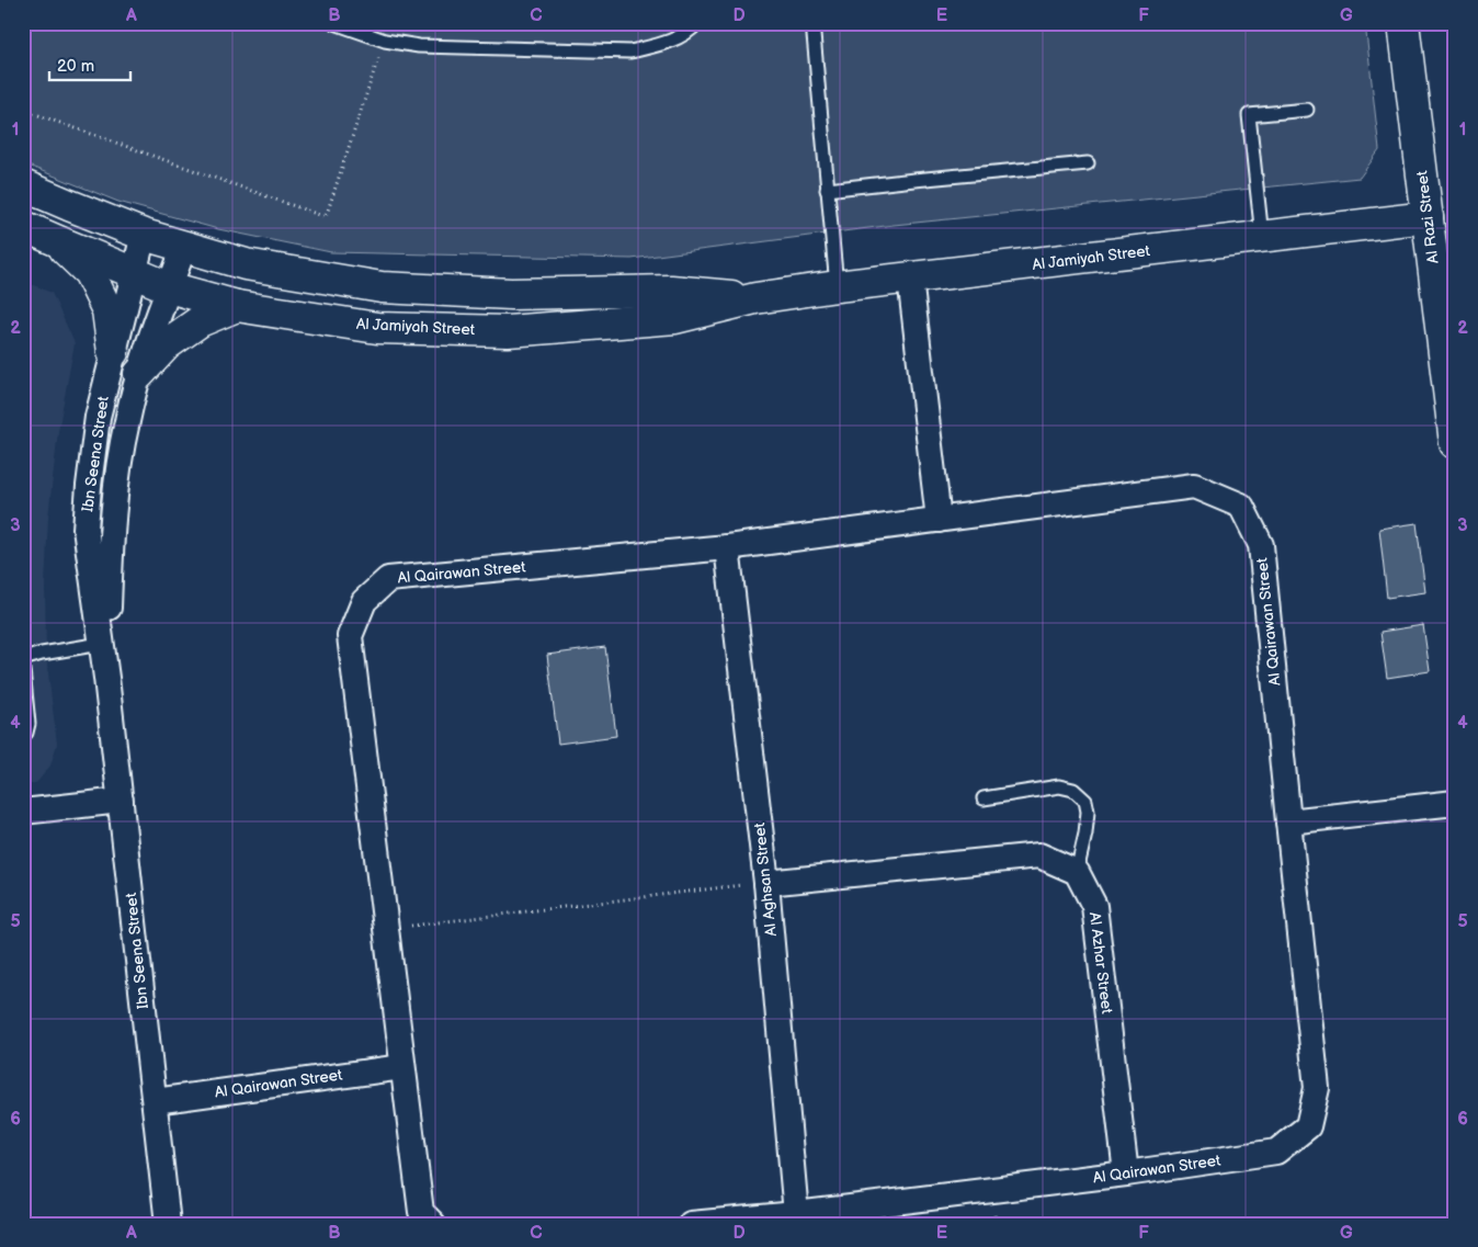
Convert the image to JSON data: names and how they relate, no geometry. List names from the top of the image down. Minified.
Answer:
{"streets":{"street":["Al Razi Street","Al Jamiyah Street","Ibn Seena Street","Al Qairawan Street","Al Aghsan Street","Al Azhar Street"]},"crossings":[["Al Razi Street","Al Jamiyah Street"],["Al Jamiyah Street","Ibn Seena Street"],["Ibn Seena Street","Al Qairawan Street"],["Al Qairawan Street","Al Aghsan Street"],["Al Qairawan Street","Al Azhar Street"]],"scale_bar":"20 m","grid":{"columns":["A","B","C","D","E","F","G"],"rows":["1","2","3","4","5","6"]}}
